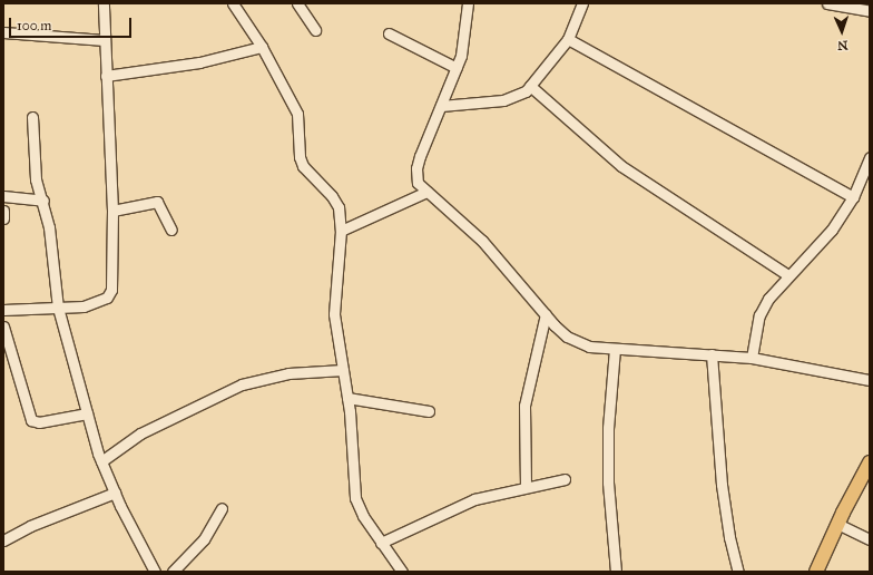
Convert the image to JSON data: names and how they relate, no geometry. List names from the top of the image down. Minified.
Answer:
{"scale_bar":"100 m","north":"bottom"}
